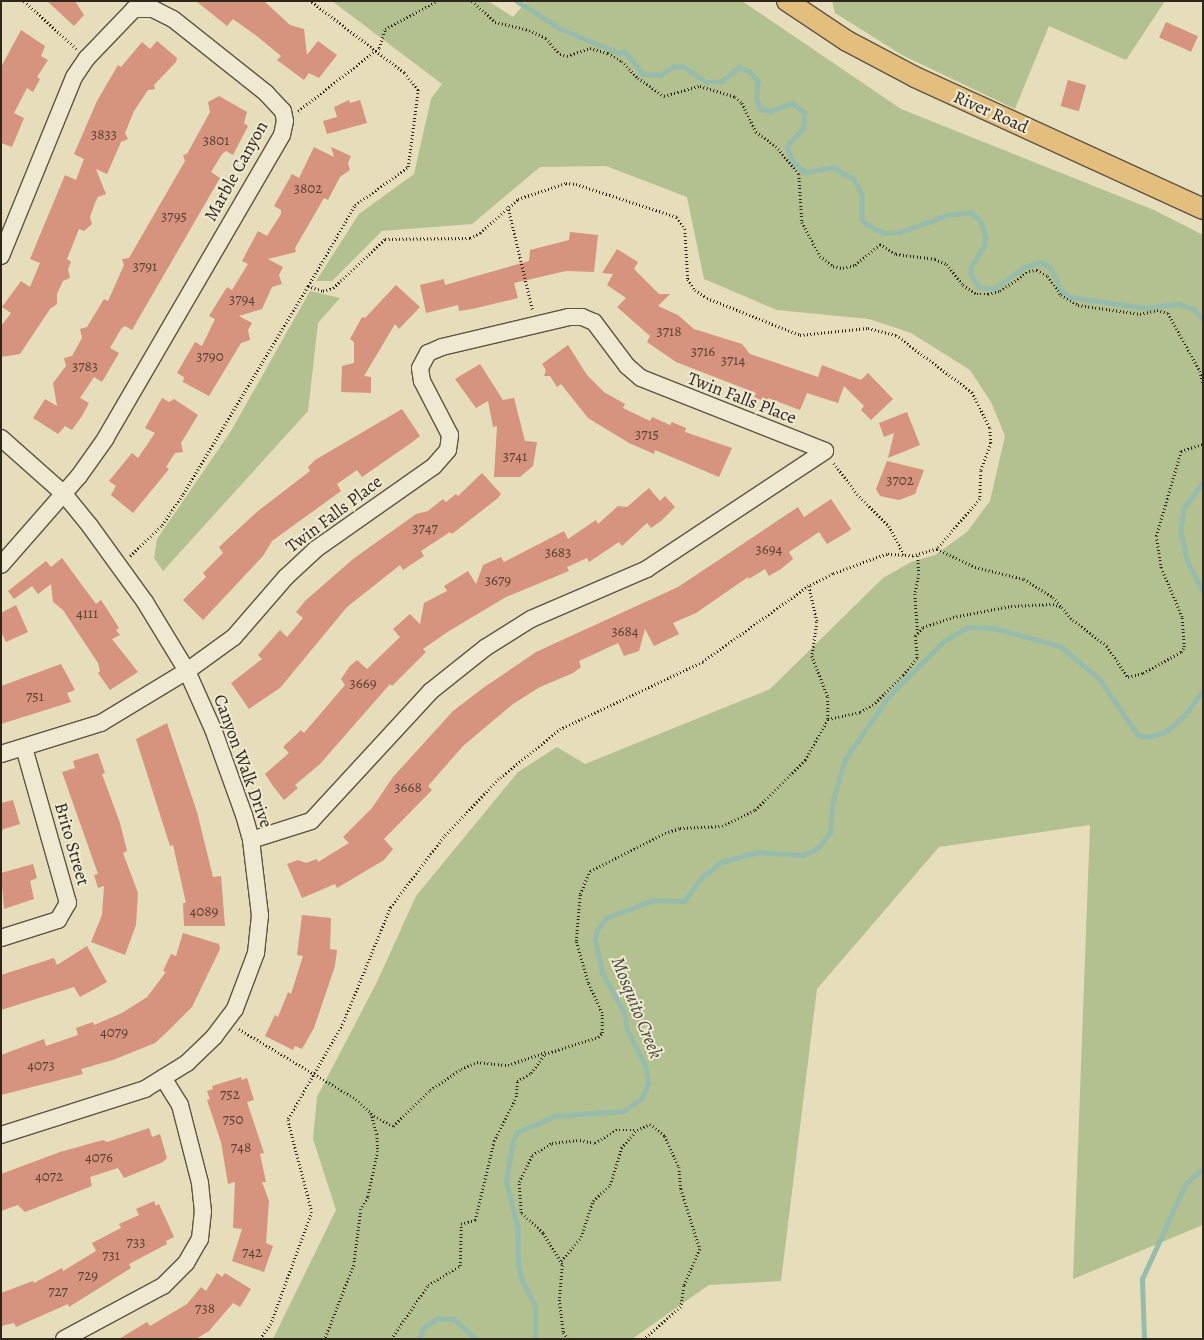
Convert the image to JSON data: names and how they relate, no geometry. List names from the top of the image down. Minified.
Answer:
{"streets":{"main road":["River Road"],"street":["Marble Canyon","Twin Falls Place","Canyon Walk Drive","Brito Street"]},"crossings":[["Marble Canyon","Canyon Walk Drive"],["Twin Falls Place","Canyon Walk Drive"]],"water":["Mosquito Creek"],"house_numbers":["3833","3801","3802","3795","3791","3794","3718","3716","3790","3714","3783","3715","3741","3702","3747","3694","3683","3679","4111","3684","3669","751","3668","4089","4079","4073","752","750","748","4076","4072","733","742","731","729","727","738"]}
